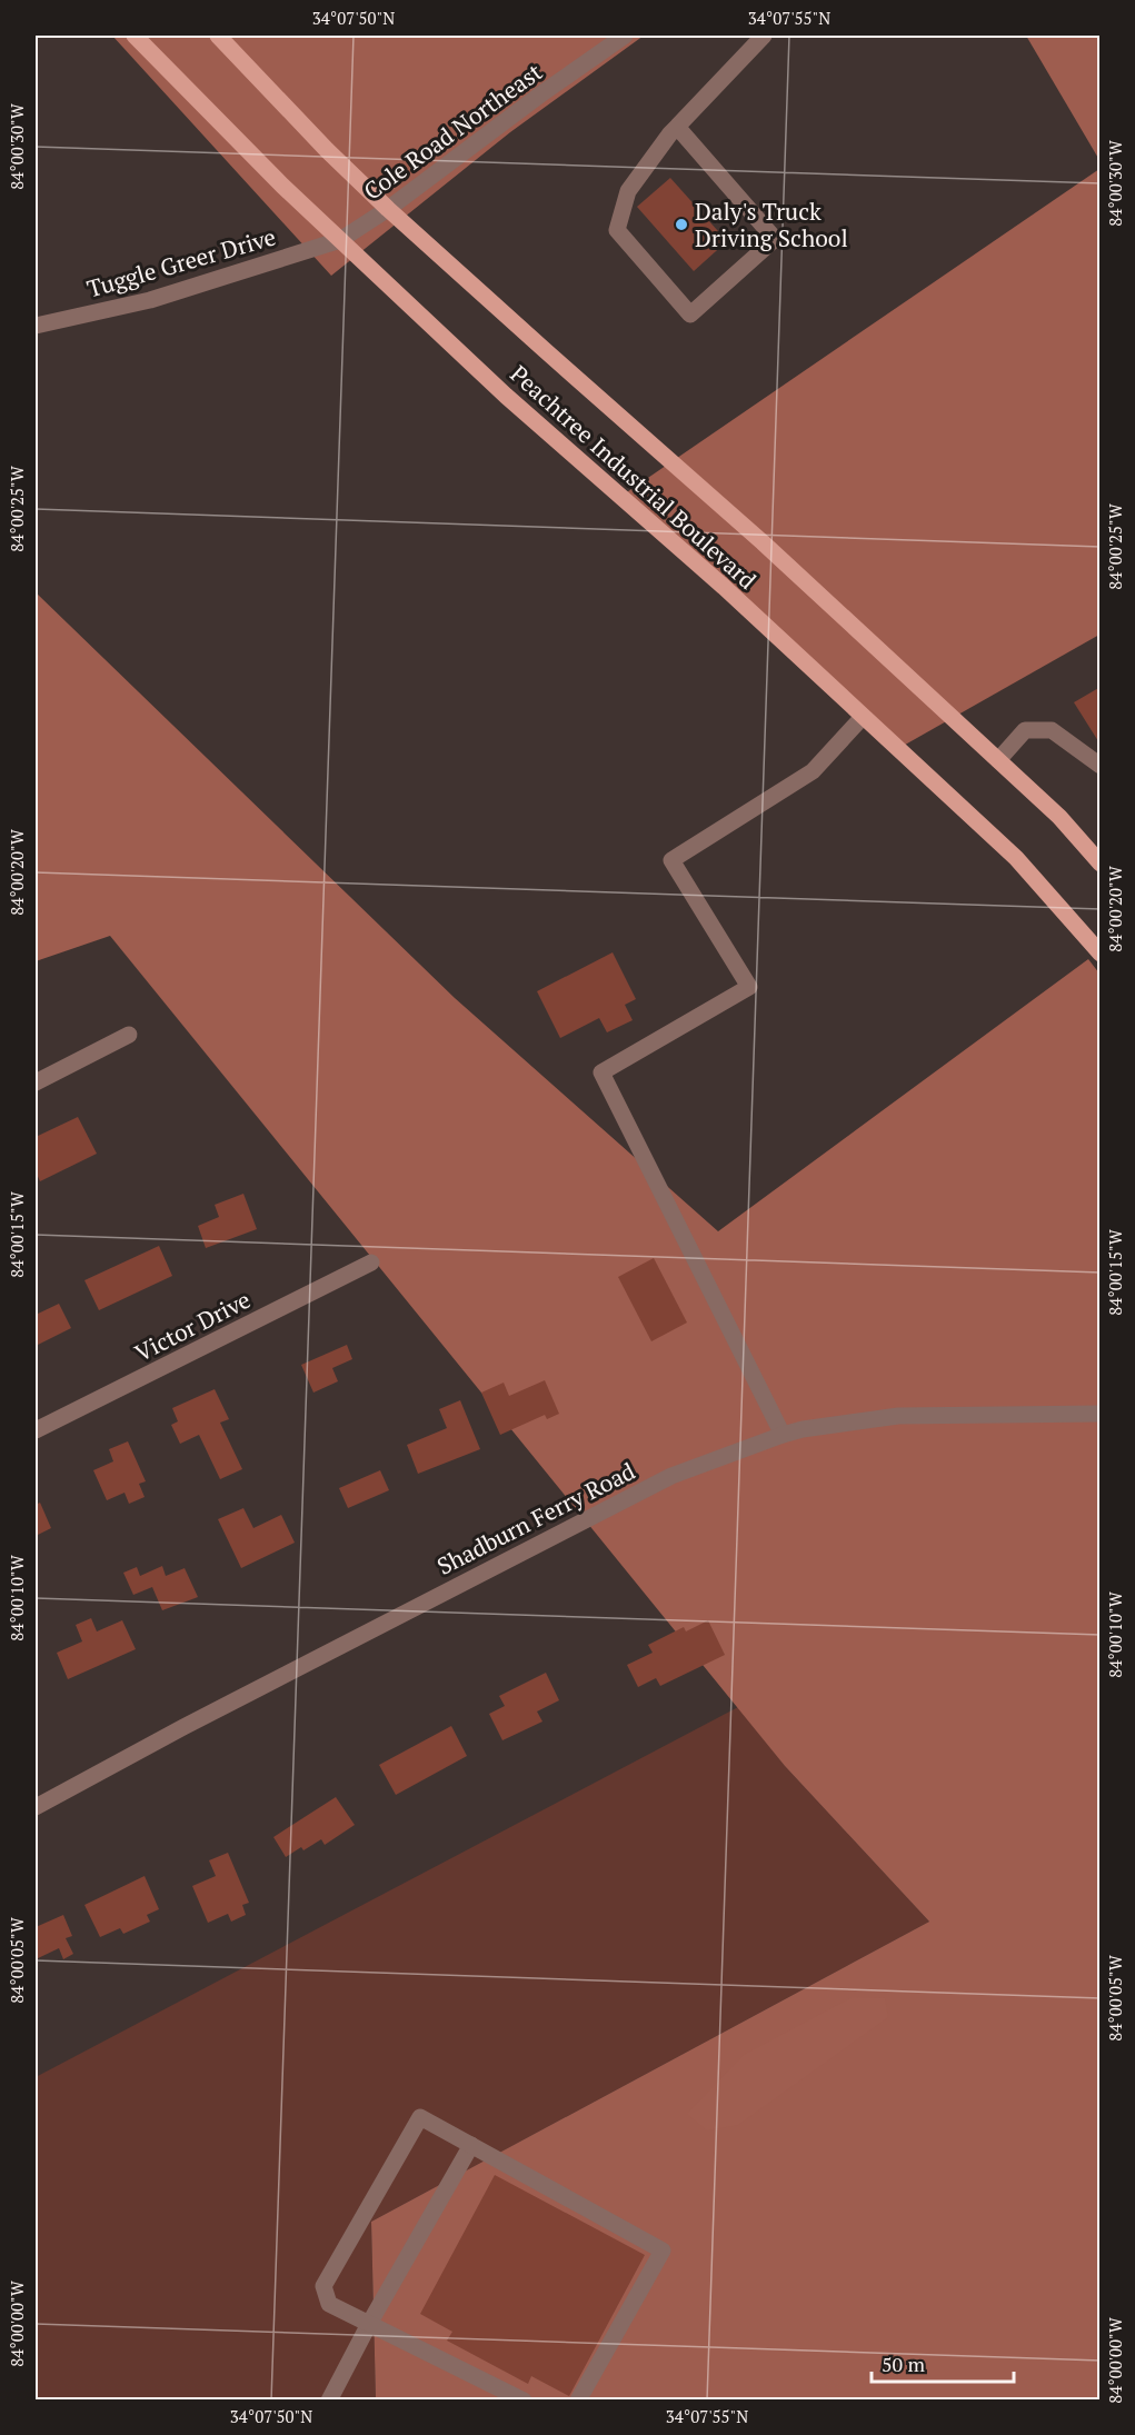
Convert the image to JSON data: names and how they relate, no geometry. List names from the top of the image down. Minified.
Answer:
{"streets":{"main road":["Peachtree Industrial Boulevard"],"street":["Cole Road Northeast","Tuggle Greer Drive","Victor Drive","Shadburn Ferry Road"]},"crossings":[["Cole Road Northeast","Tuggle Greer Drive"],["Cole Road Northeast","Peachtree Industrial Boulevard"],["Tuggle Greer Drive","Peachtree Industrial Boulevard"]],"places":["Daly's Truck Driving School"],"scale_bar":"50 m","coordinates":["34°07'50\"N","34°07'55\"N","84°00'30\"W","84°00'25\"W","84°00'20\"W","84°00'15\"W","84°00'10\"W","84°00'05\"W","84°00'00\"W"]}
